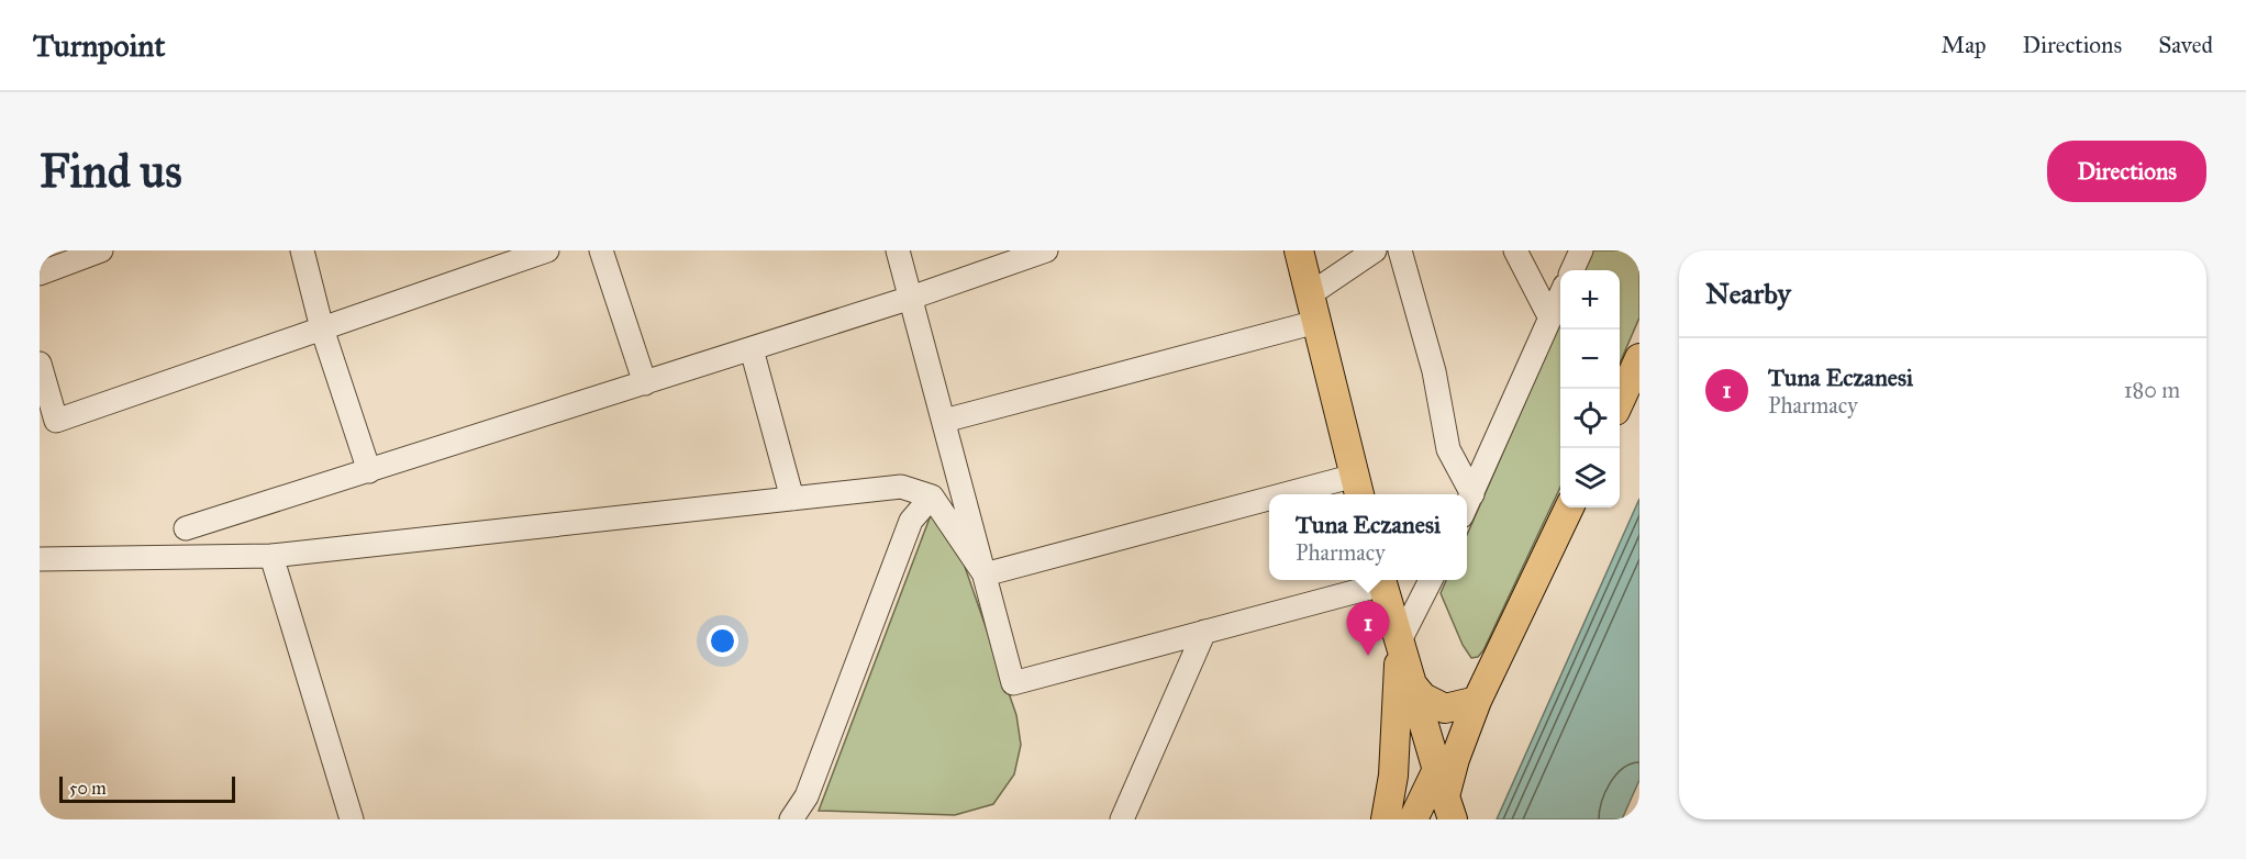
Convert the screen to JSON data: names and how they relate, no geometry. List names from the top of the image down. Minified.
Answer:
{"scale_bar":"50 m","page":{"header":"Turnpoint","nav":["Map","Directions","Saved"],"buttons":"Directions","title":"Find us","heading":"Nearby","map_buttons":["+","−"],"list":[{"mark":"1","name":"Tuna Eczanesi","note":"Pharmacy","value":"180 m"}],"popup":["Tuna Eczanesi","Pharmacy"],"pins":"1","scale":"50 m"}}
